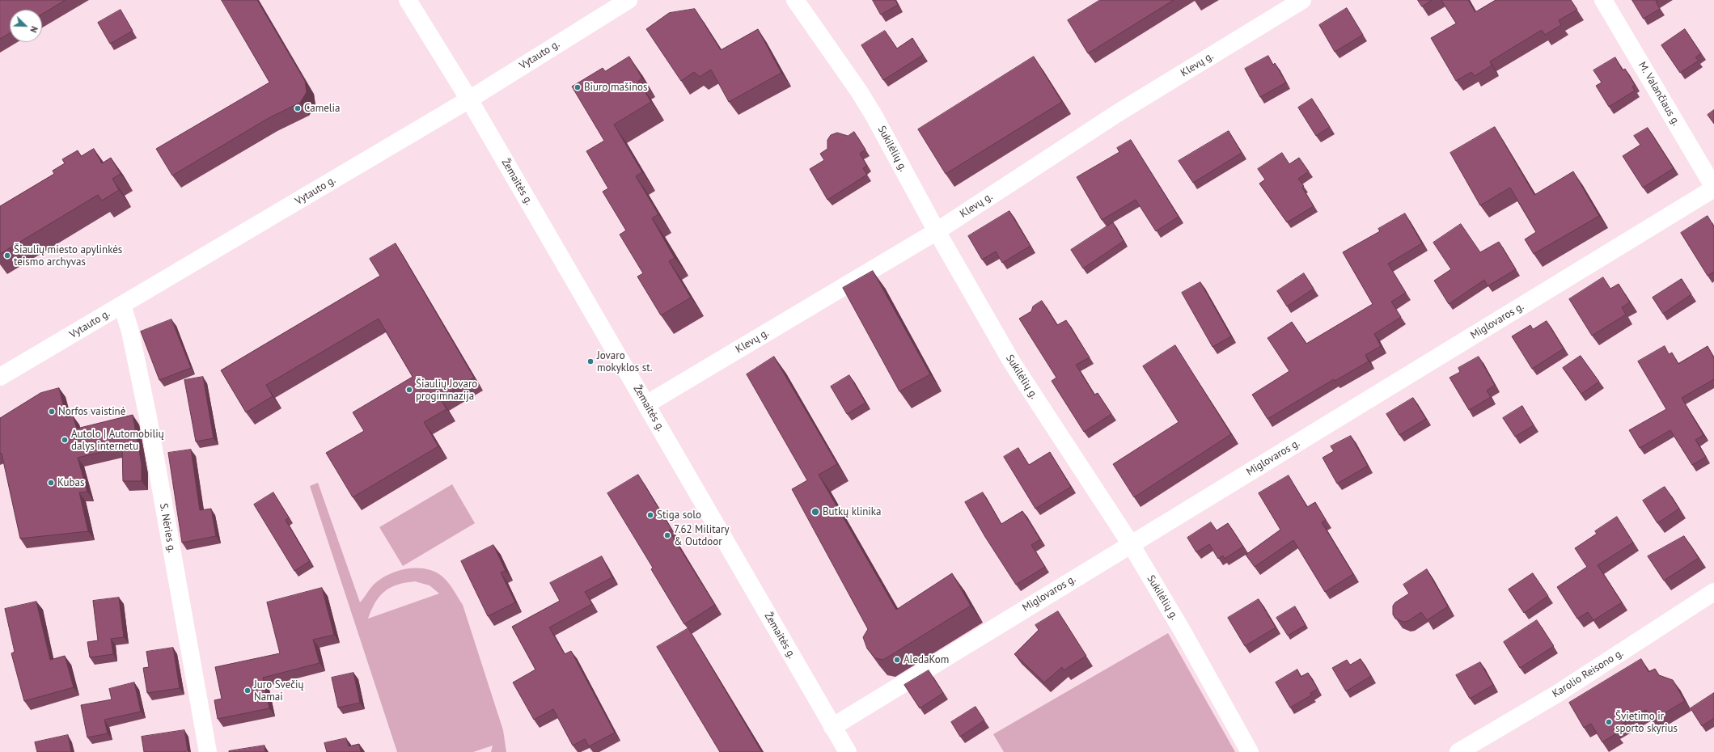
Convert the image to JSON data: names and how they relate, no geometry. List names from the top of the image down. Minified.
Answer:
{"streets":{"main road":["Vytauto g.","Klevų g.","M. Valančiaus g.","Sukilėlių g.","Žemaitės g.","Miglovaros g.","S. Nėries g.","Karolio Reisono g."]},"crossings":[["Vytauto g.","Žemaitės g."],["Vytauto g.","S. Nėries g."],["Klevų g.","Sukilėlių g."],["Klevų g.","Žemaitės g."],["M. Valančiaus g.","Miglovaros g."],["Sukilėlių g.","Miglovaros g."],["Žemaitės g.","Miglovaros g."]],"places":["Biuro mašinos","Camelia","Šiaulių miesto apylinkės teismo archyvas","Jovaro mokyklos st.","Šiaulių Jovaro progimnazija","Norfos vaistinė","Autolo | Automobilių dalys internetu","Kubas","Butkų klinika","Stiga solo","7.62 Military & Outdoor","AledaKom","Juro Svečių Namai","Švietimo ir sporto skyrius"],"north":"bottom right"}
